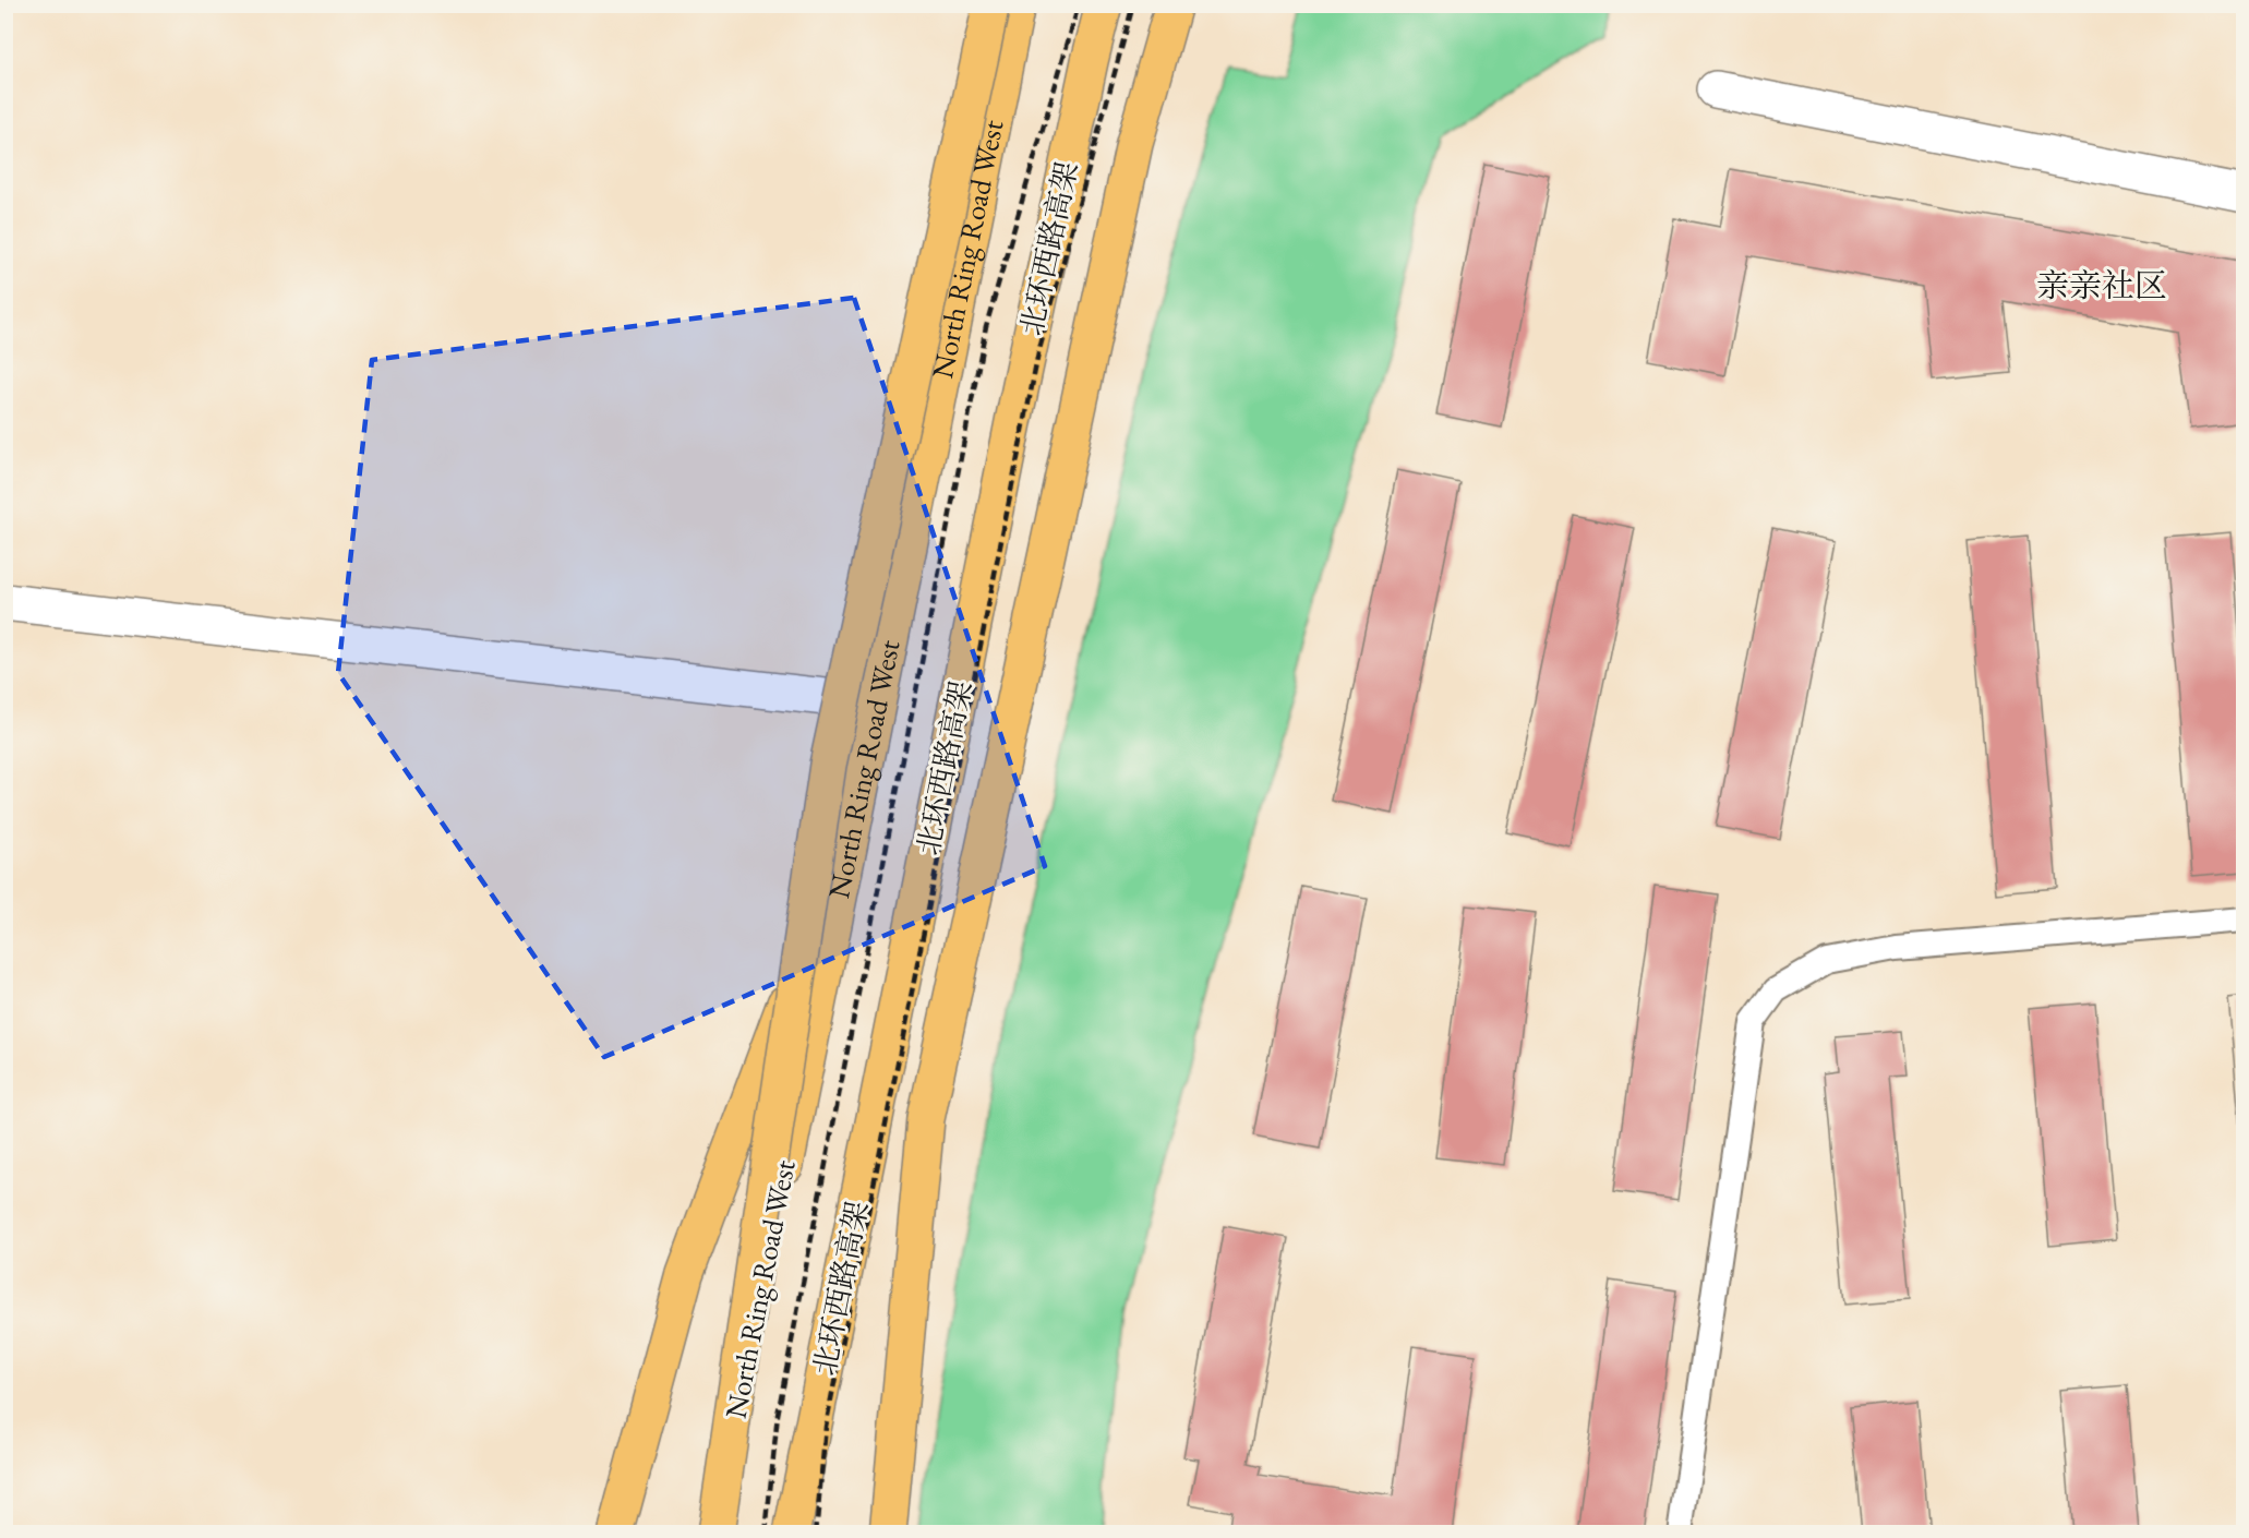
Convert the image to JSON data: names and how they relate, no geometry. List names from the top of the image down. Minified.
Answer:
{"streets":{"main road":["North Ring Road West","北环西路高架"]},"districts":["亲亲社区"]}
